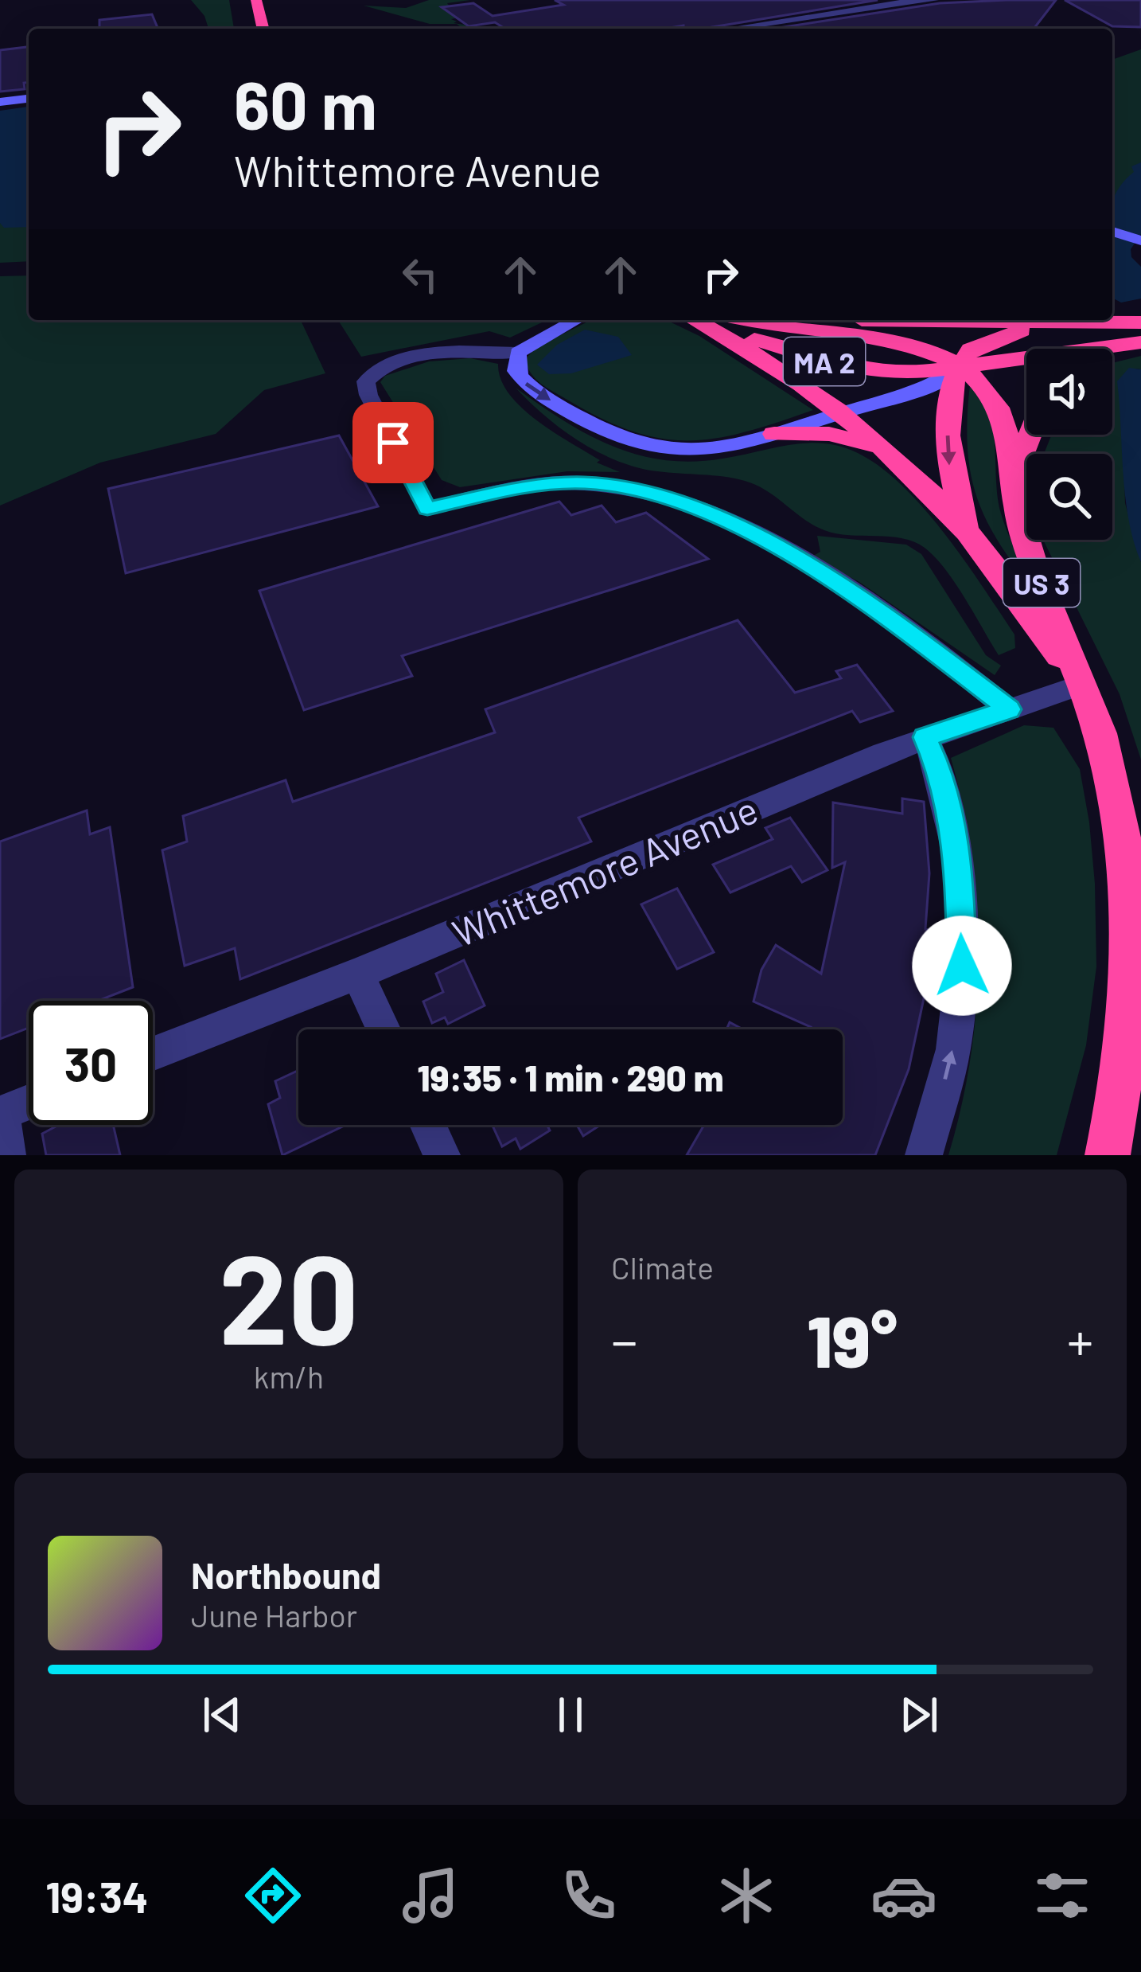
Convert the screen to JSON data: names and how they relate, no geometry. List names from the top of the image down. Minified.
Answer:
{"streets":{"highway":["MA 2","US 3"],"street":["Whittemore Avenue"]},"crossings":[["MA 2","US 3"],["US 3","Whittemore Avenue"]],"page":{"turn":["60 m","Whittemore Avenue"],"limit":"30","trip":"19:35 · 1 min · 290 m","tile":[["20","km/h"],"Climate"],"heat":["−","19°","+"],"song":["Northbound","June Harbor"],"tabs":"19:34"}}
